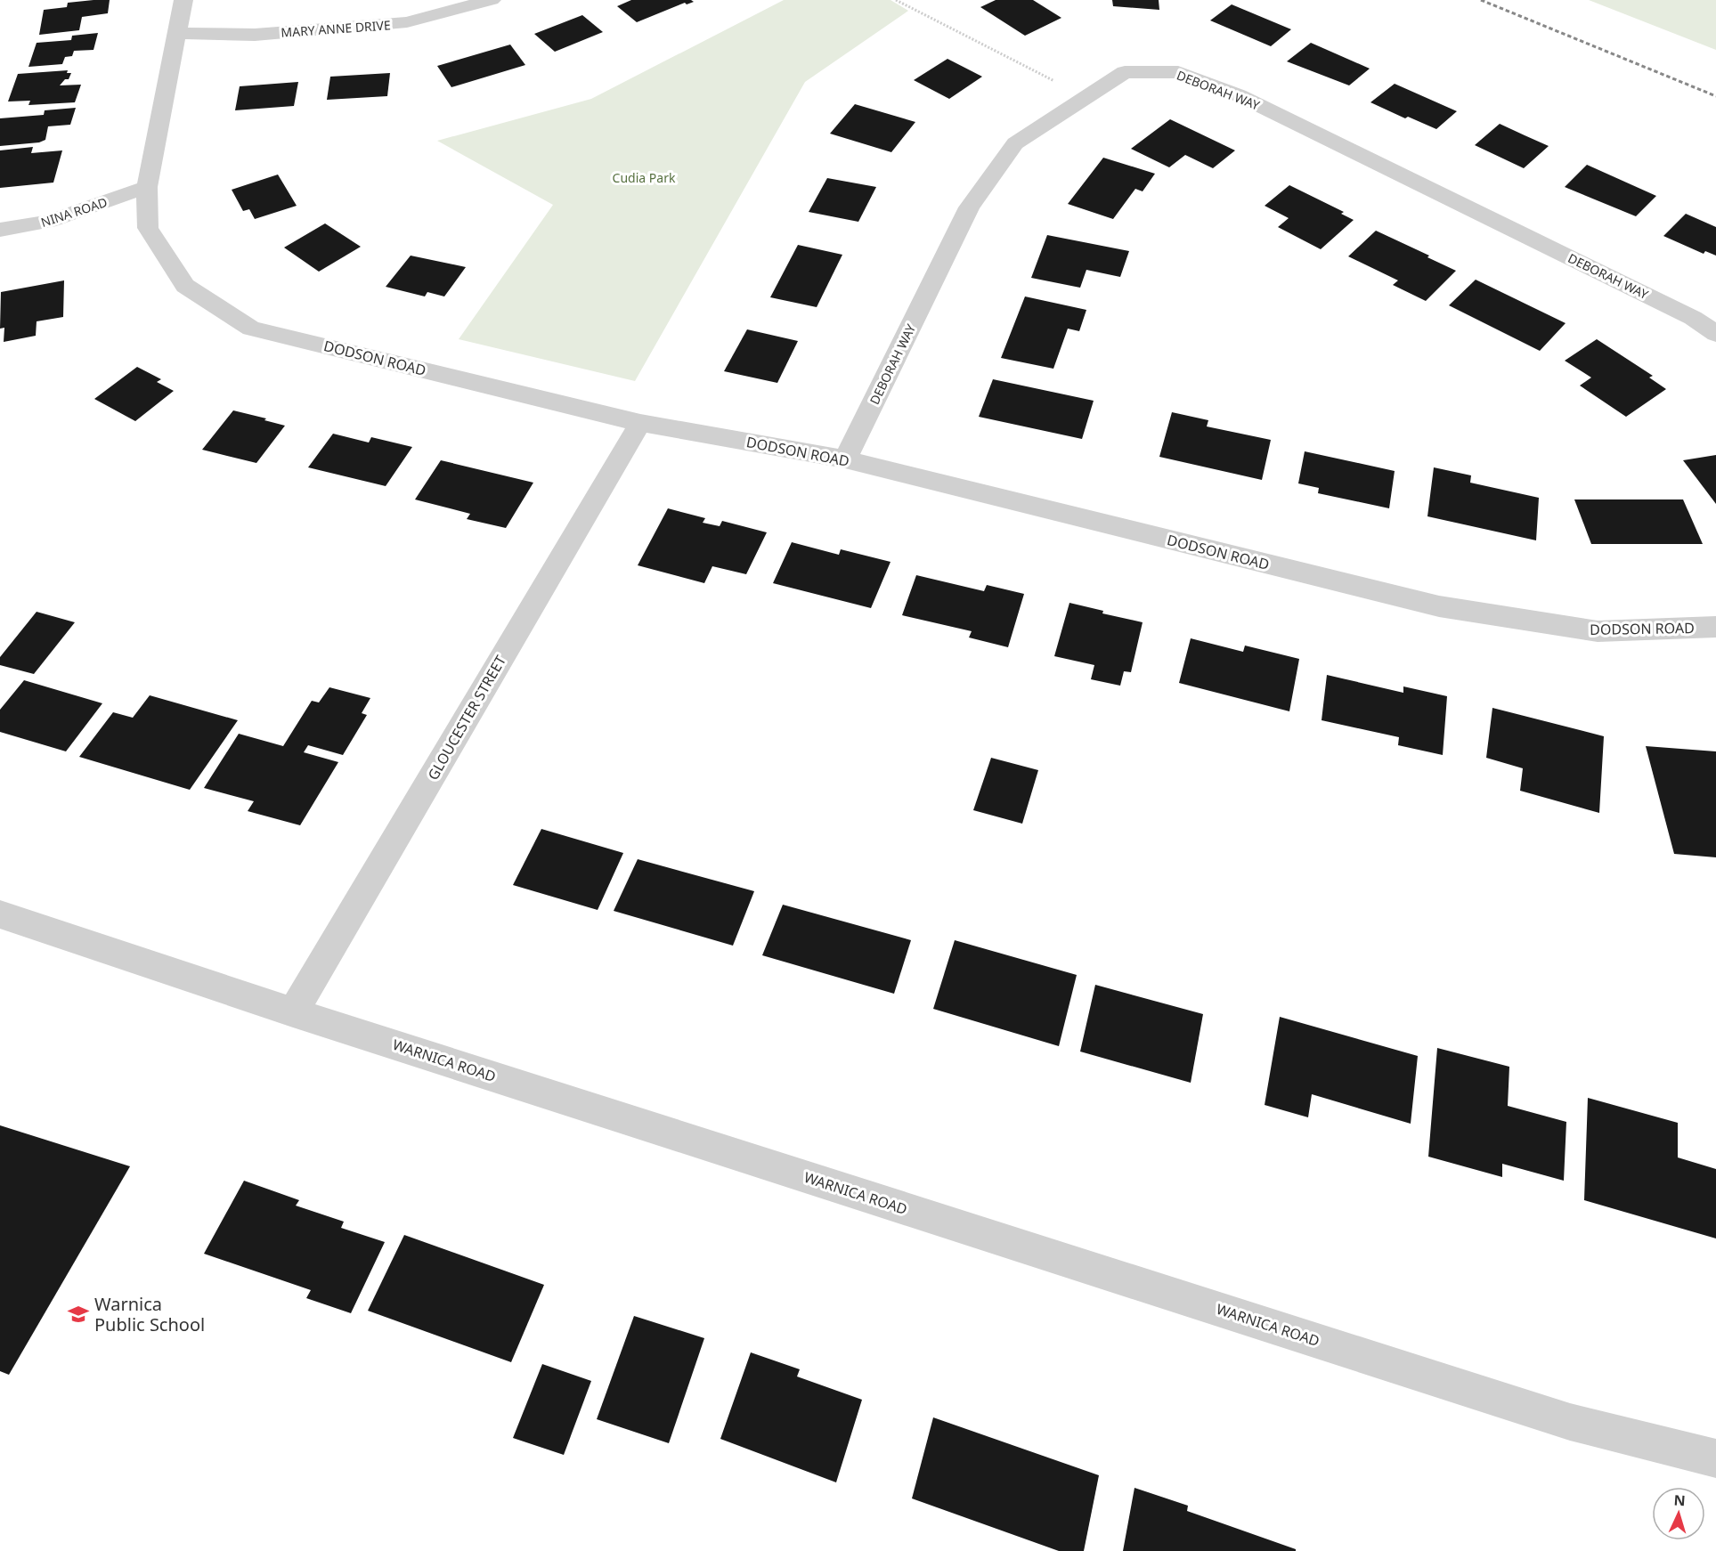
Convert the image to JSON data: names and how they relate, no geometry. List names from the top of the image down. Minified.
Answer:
{"streets":{"street":["MARY ANNE DRIVE","DEBORAH WAY","NINA ROAD","DODSON ROAD","GLOUCESTER STREET","WARNICA ROAD"]},"crossings":[["MARY ANNE DRIVE","DODSON ROAD"],["DEBORAH WAY","DODSON ROAD"],["NINA ROAD","DODSON ROAD"],["DODSON ROAD","GLOUCESTER STREET"],["GLOUCESTER STREET","WARNICA ROAD"]],"parks":["Cudia Park"],"places":{"school or university":["Warnica Public School"]},"north":"top"}
